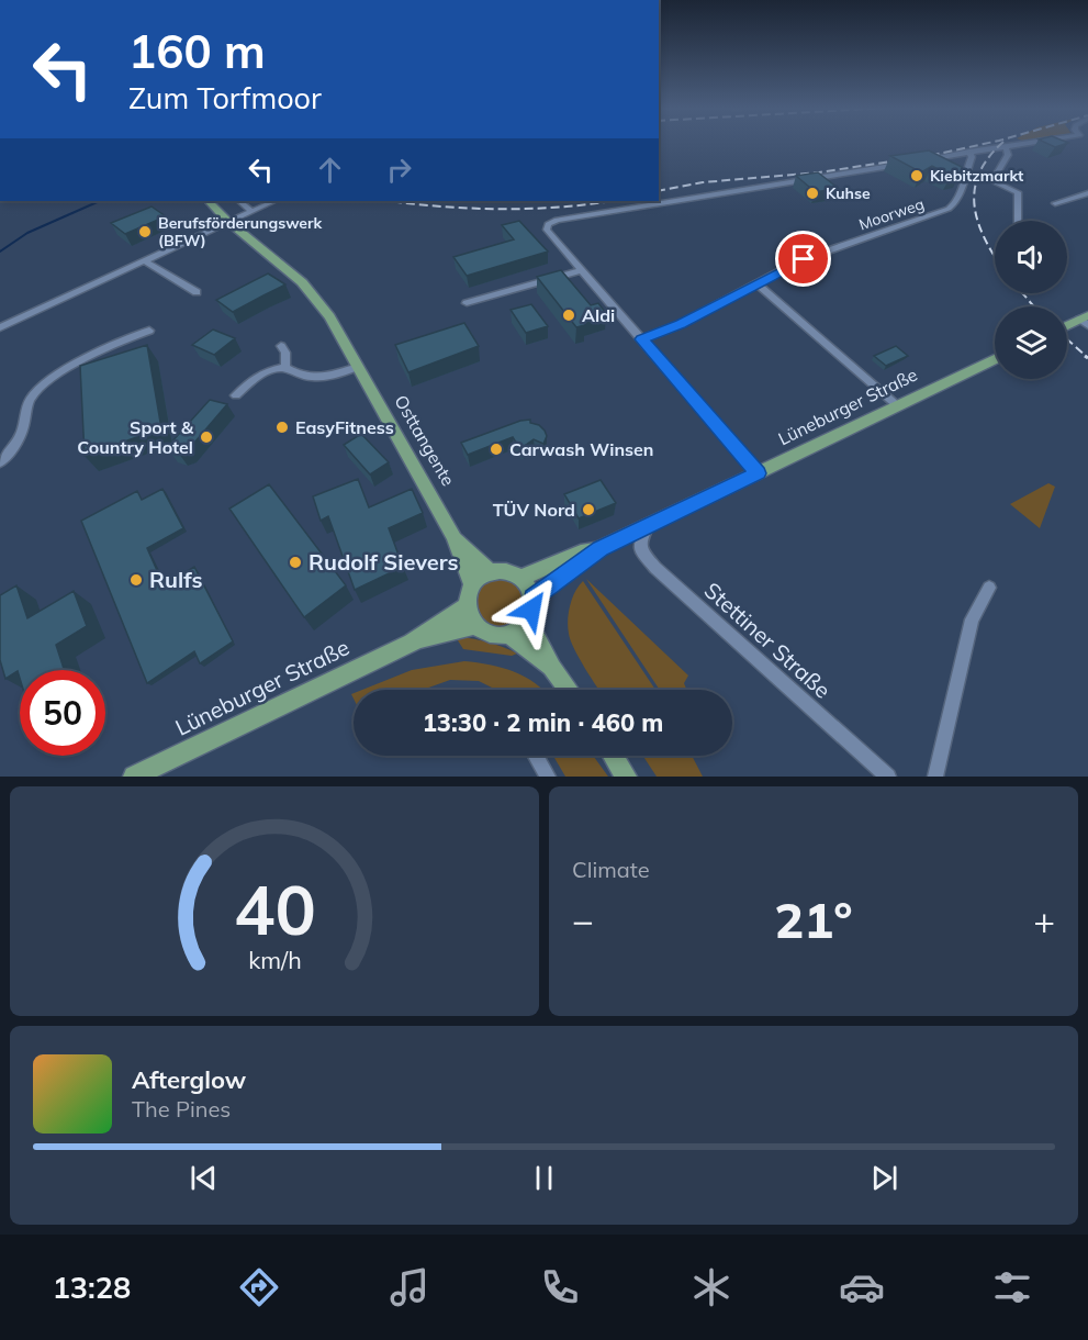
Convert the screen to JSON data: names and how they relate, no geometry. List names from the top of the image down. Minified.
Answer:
{"streets":{"main road":["Lüneburger Straße","Osttangente"],"street":["Moorweg","Stettiner Straße"]},"crossings":[["Lüneburger Straße","Osttangente"],["Lüneburger Straße","Stettiner Straße"]],"places":["Kiebitzmarkt","Kuhse","Berufsförderungswerk (BFW)","Aldi","EasyFitness","Sport & Country Hotel","Carwash Winsen","TÜV Nord","Rudolf Sievers","Rulfs"],"page":{"turn":["160 m","Zum Torfmoor"],"limit":"50","trip":"13:30 · 2 min · 460 m","tile":"Climate","heat":["−","21°","+"],"song":["Afterglow","The Pines"],"tabs":"13:28","gauge":["40","km/h"]}}
